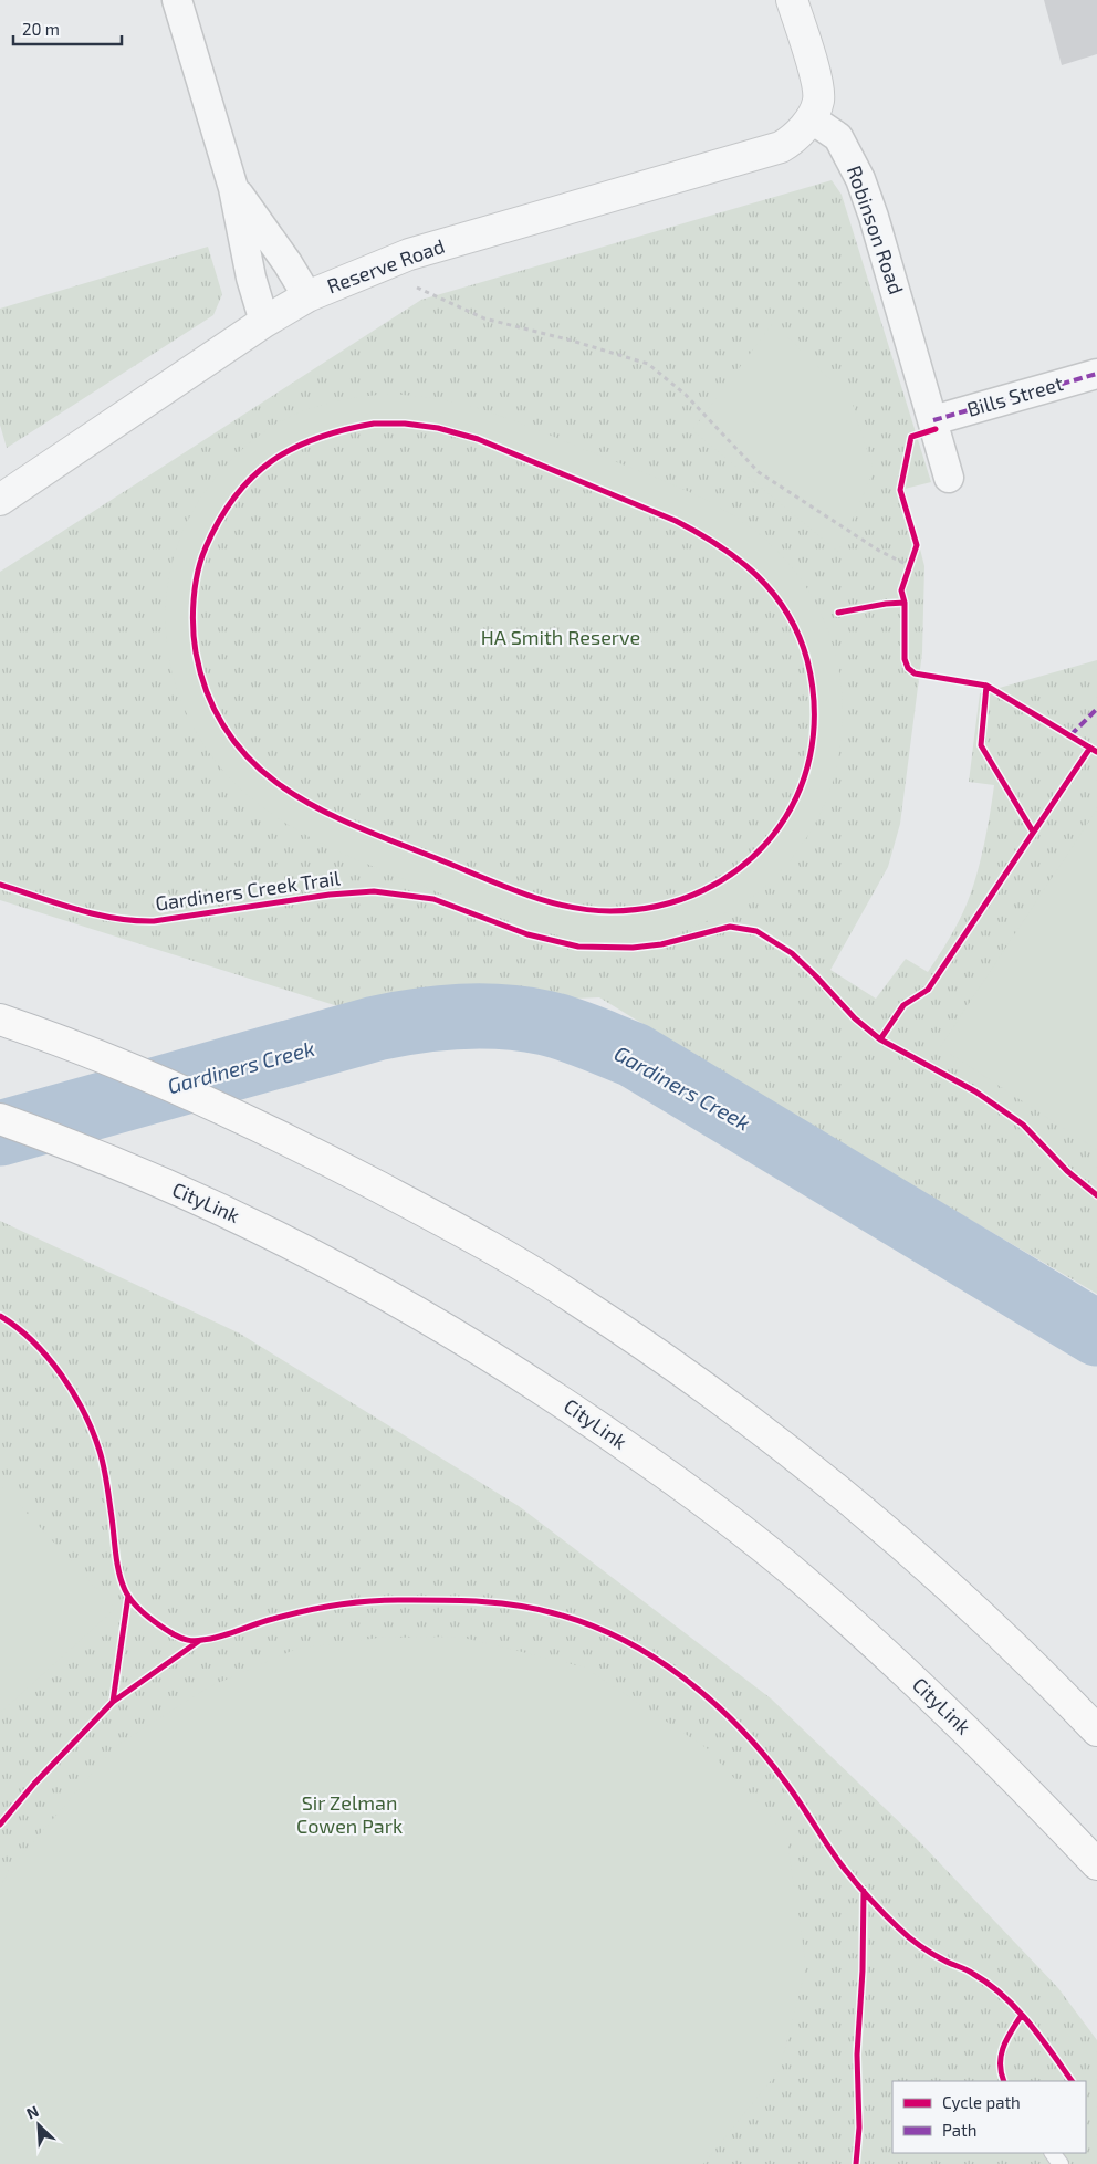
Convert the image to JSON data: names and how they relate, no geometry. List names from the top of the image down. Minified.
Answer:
{"streets":{"highway":["CityLink"],"street":["Robinson Road","Reserve Road","Bills Street"],"cycle path":["Gardiners Creek Trail"]},"crossings":[["Robinson Road","Reserve Road"],["Robinson Road","Bills Street"]],"water":["Gardiners Creek"],"parks":["HA Smith Reserve","Sir Zelman Cowen Park"],"legend":["Cycle path","Path"],"scale_bar":"20 m","north":"top left"}
